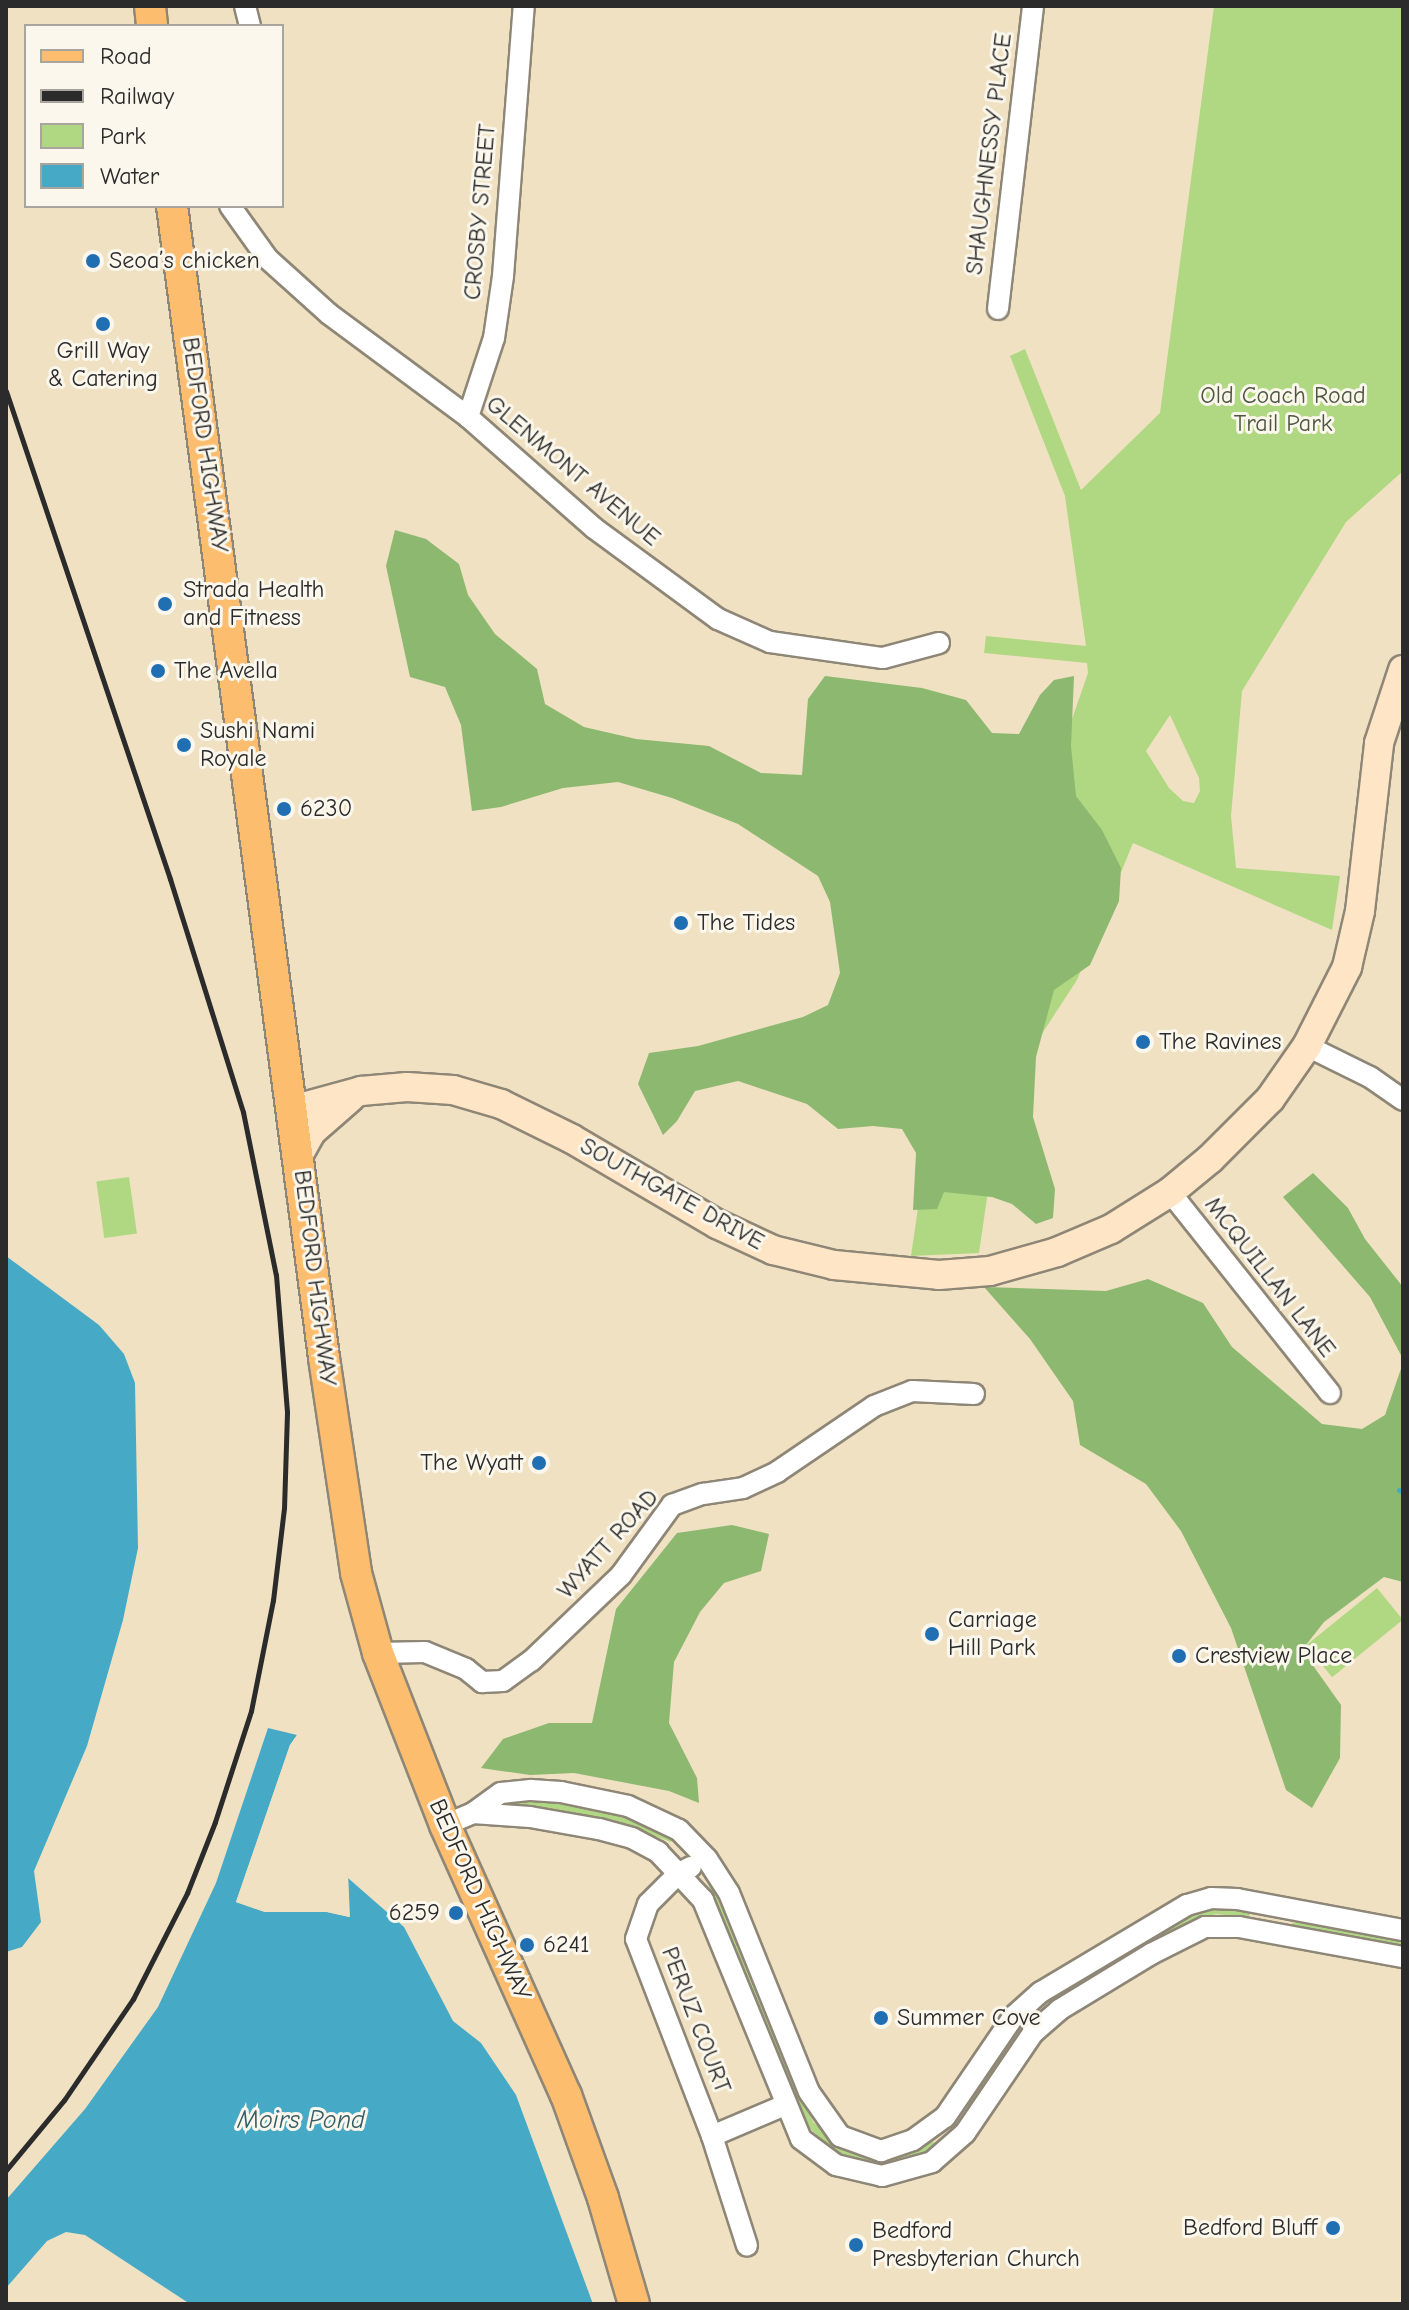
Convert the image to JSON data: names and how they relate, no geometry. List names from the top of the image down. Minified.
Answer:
{"streets":{"main road":["BEDFORD HIGHWAY"],"street":["SHAUGHNESSY PLACE","CROSBY STREET","GLENMONT AVENUE","SOUTHGATE DRIVE","MCQUILLAN LANE","WYATT ROAD","PERUZ COURT"]},"crossings":[["CROSBY STREET","GLENMONT AVENUE"],["BEDFORD HIGHWAY","SOUTHGATE DRIVE"],["BEDFORD HIGHWAY","WYATT ROAD"],["SOUTHGATE DRIVE","MCQUILLAN LANE"]],"water":["Moirs Pond"],"parks":["Old Coach Road Trail Park"],"places":["Seoa’s chicken","Grill Way & Catering","Strada Health and Fitness","The Avella","Sushi Nami Royale","6230","The Tides","The Ravines","The Wyatt","Carriage Hill Park","Crestview Place","6259","6241","Summer Cove","Bedford Bluff","Bedford Presbyterian Church"],"legend":["Road","Railway","Park","Water"]}
